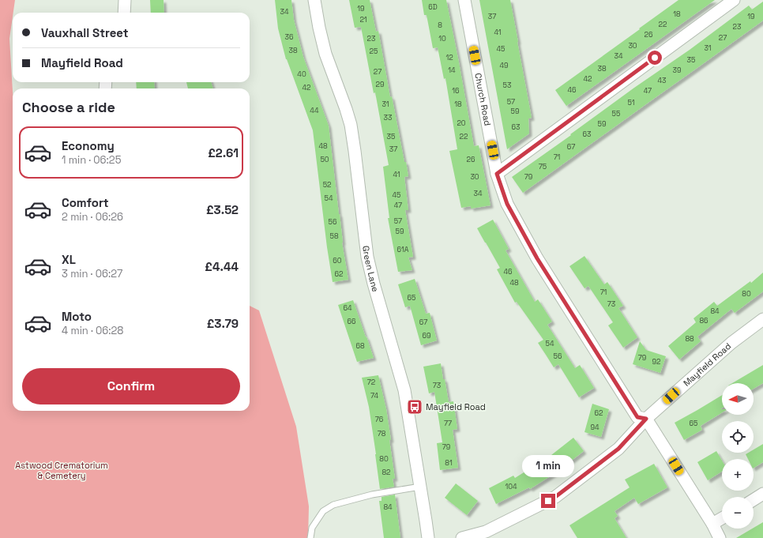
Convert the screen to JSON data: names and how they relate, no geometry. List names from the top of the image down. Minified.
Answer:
{"streets":{"street":["Church Road","Green Lane","Mayfield Road"]},"crossings":[["Church Road","Mayfield Road"]],"parks":["Astwood Crematorium & Cemetery"],"places":{"bus stop":["Mayfield Road"]},"house_numbers":["6D","19","34","18","37","19","21","22","8","23","41","26","36","27","23","10","30","31","45","38","25","34","12","35","49","38","14","39","27","40","42","43","29","53","42","46","16","47","57","51","31","18","44","59","55","33","20","59","63","63","35","22","48","67","37","71","50","26","75","41","30","79","52","34","45","54","47","57","56","59","58","61A","60","46","62","48","71","80","65","73","64","84","86","66","67","69","88","54","68","56","79","92","72","73","74","62","76","77","65","94","78","79","80","81","82","104","84"],"north":"left","page":{"banner":["Vauxhall Street","Mayfield Road"],"heading":"Choose a ride","list":[{"name":"Economy","note":"1 min · 06:25","value":"£2.61"},{"name":"Comfort","note":"2 min · 06:26","value":"£3.52"},{"name":"XL","note":"3 min · 06:27","value":"£4.44"},{"name":"Moto","note":"4 min · 06:28","value":"£3.79"}],"buttons":"Confirm","map_buttons":["+","−"],"bubble":"1 min"}}
